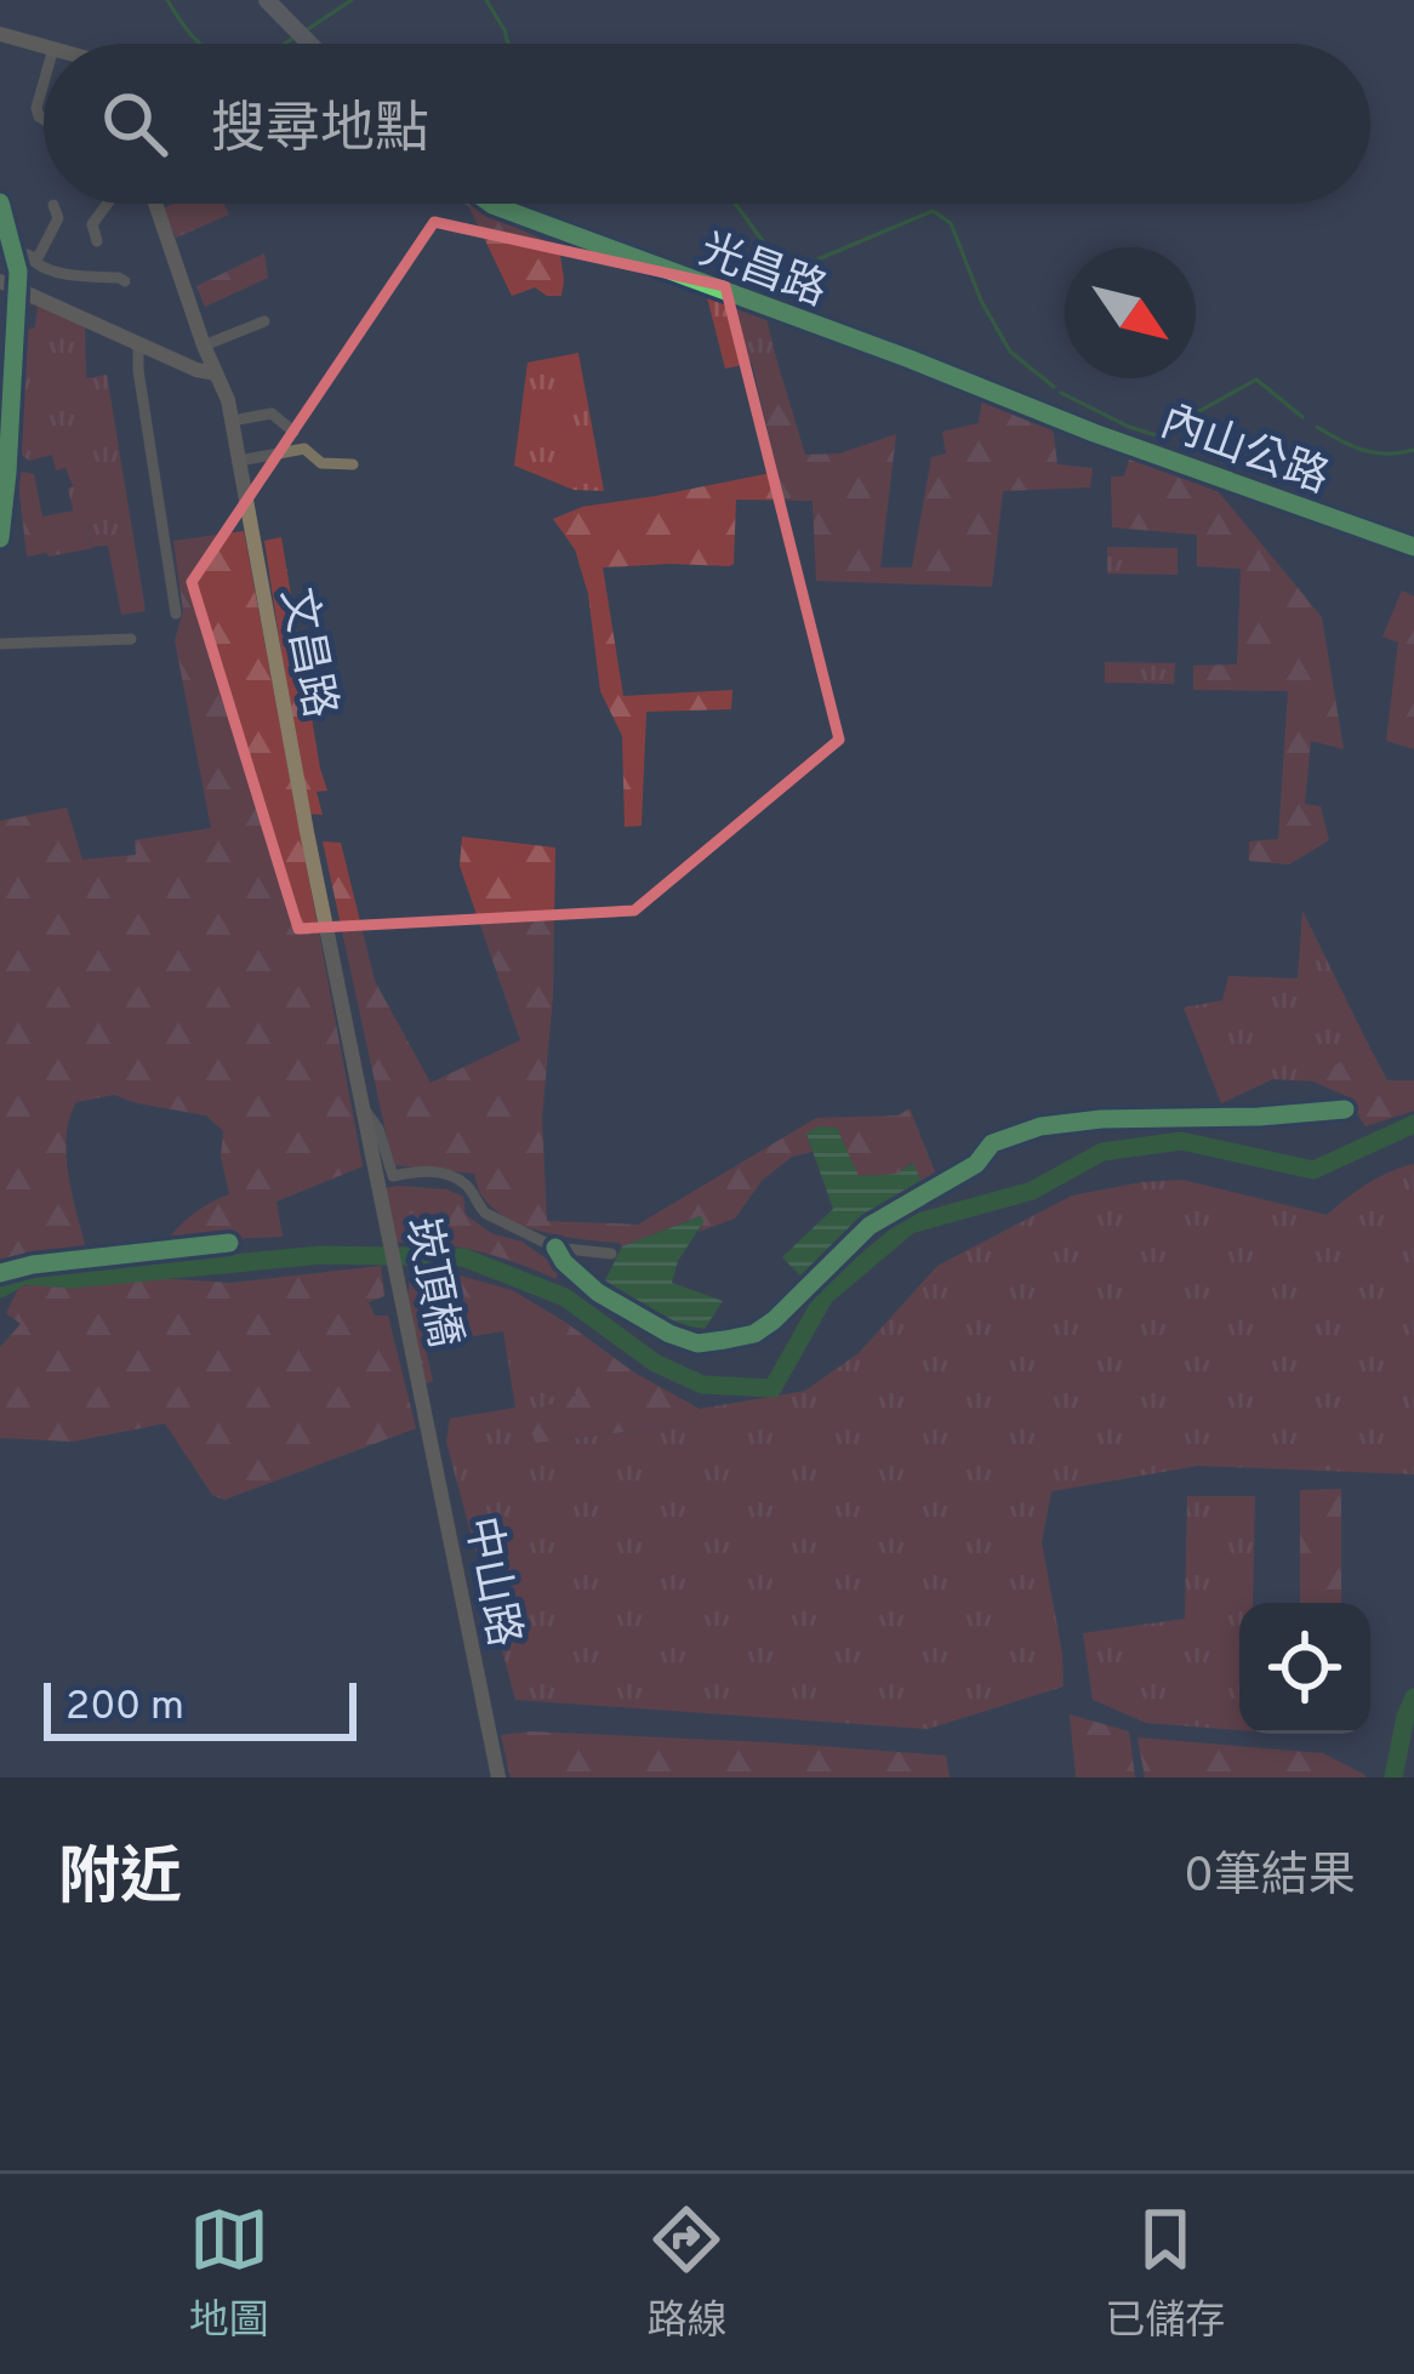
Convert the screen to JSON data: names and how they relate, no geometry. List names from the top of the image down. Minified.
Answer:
{"streets":{"main road":["光昌路","內山公路","文昌路","崁頂橋","中山路"]},"crossings":[["光昌路","內山公路"],["文昌路","崁頂橋"],["崁頂橋","中山路"]],"scale_bar":"200 m","north":"bottom right","page":{"search":"搜尋地點","scale":"200 m","heading":["附近","0筆結果"],"nav":["地圖","路線","已儲存"]}}
